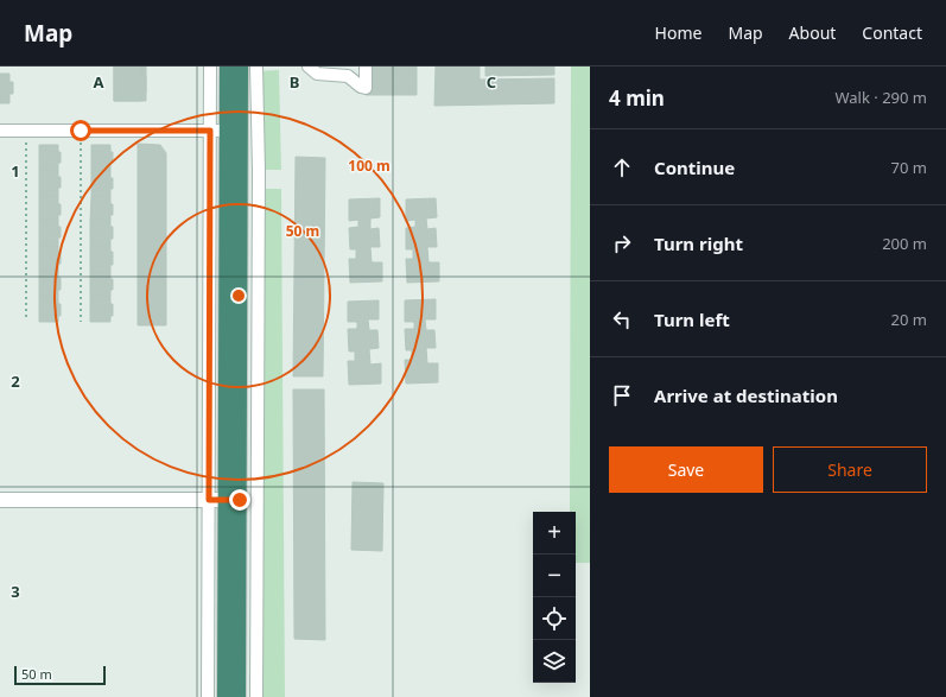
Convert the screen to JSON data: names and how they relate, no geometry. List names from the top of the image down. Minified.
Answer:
{"scale_bar":"50 m","page":{"header":"Map","nav":["Home","Map","About","Contact"],"heading":["4 min","Walk · 290 m"],"list":[["Continue","70 m"],["Turn right","200 m"],["Turn left","20 m"],"Arrive at destination"],"buttons":["Save","Share"],"map_buttons":["+","−"],"scale":"50 m"},"grid":{"columns":["A","B","C"],"rows":["1","2","3"]},"rings":["100 m","50 m"]}
